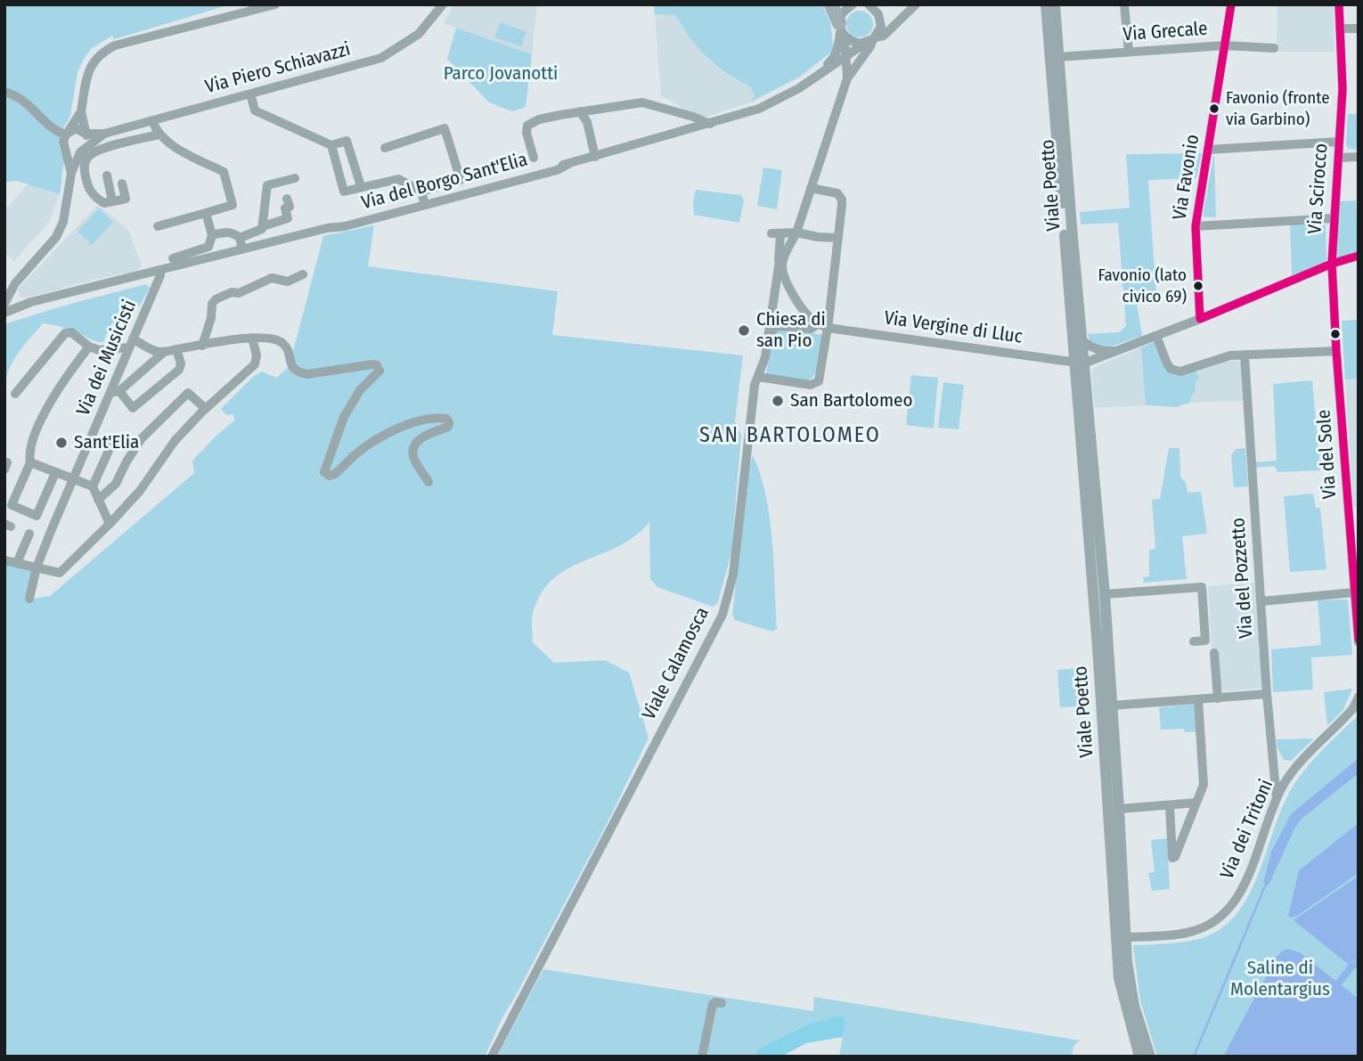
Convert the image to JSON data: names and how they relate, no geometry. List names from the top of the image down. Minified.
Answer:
{"streets":{"main road":["Viale Poetto"],"street":["Via Grecale","Via Piero Schiavazzi","Via Favonio","Via del Borgo Sant'Elia","Via Scirocco","Via Vergine di Lluc","Via dei Musicisti","Via del Sole","Via del Pozzetto","Viale Calamosca","Via dei Tritoni"]},"crossings":[["Via Grecale","Via Favonio"],["Via Grecale","Viale Poetto"],["Via del Borgo Sant'Elia","Via dei Musicisti"],["Viale Poetto","Via Vergine di Lluc"],["Viale Poetto","Via dei Tritoni"],["Via Scirocco","Via del Sole"],["Via Vergine di Lluc","Viale Calamosca"],["Via del Pozzetto","Via dei Tritoni"]],"districts":["SAN BARTOLOMEO"],"parks":["Parco Jovanotti","Saline di Molentargius"],"places":["Favonio (fronte via Garbino)","Favonio (lato civico 69)","Chiesa di san Pio","San Bartolomeo","Sant'Elia"]}
